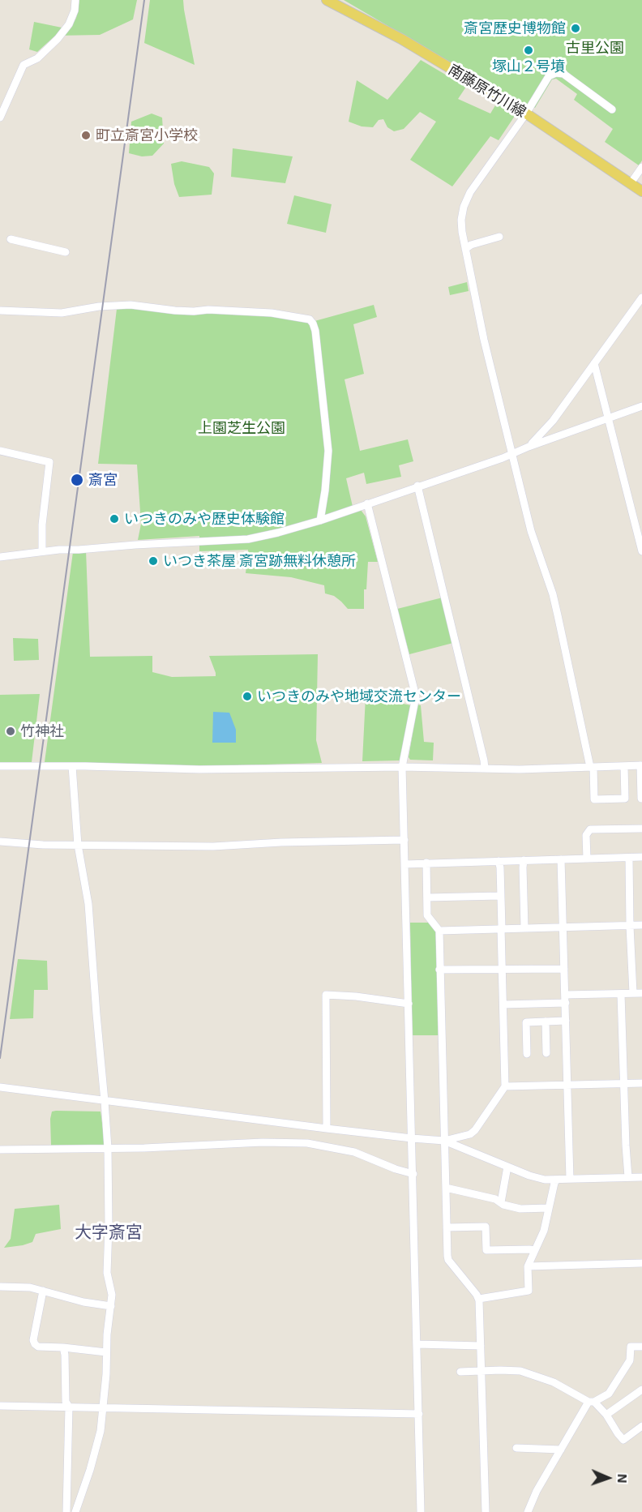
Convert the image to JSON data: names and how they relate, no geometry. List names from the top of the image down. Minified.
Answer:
{"streets":{"main road":["南藤原竹川線"]},"districts":["大字斎宮"],"parks":["古里公園","上園芝生公園"],"places":["斎宮歴史博物館","塚山２号墳","町立斎宮小学校","斎宮","いつきのみや歴史体験館","いつき茶屋 斎宮跡無料休憩所","いつきのみや地域交流センター","竹神社"],"north":"right"}
